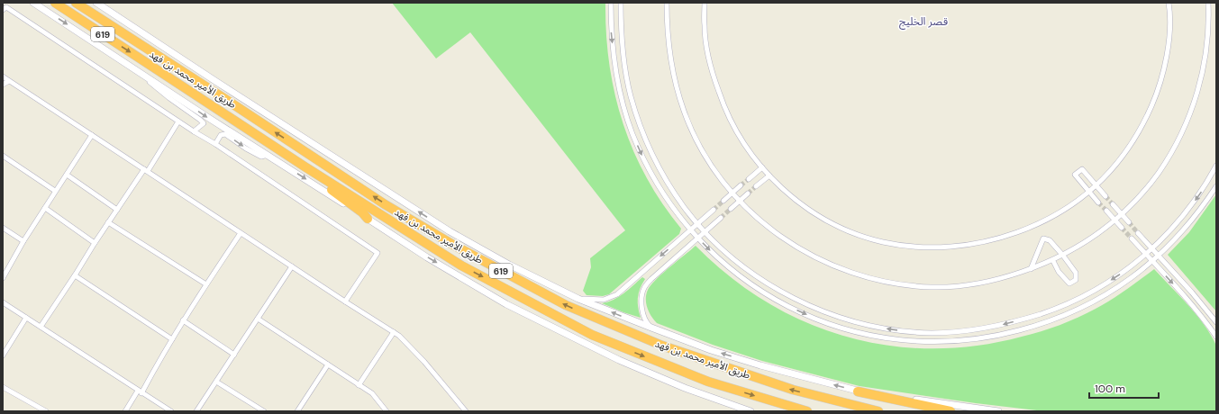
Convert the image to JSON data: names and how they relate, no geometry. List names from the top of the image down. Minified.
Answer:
{"streets":{"highway":["619","طريق الأمير محمد بن فهد"]},"districts":["قصر الخليج"],"scale_bar":"100 m"}
